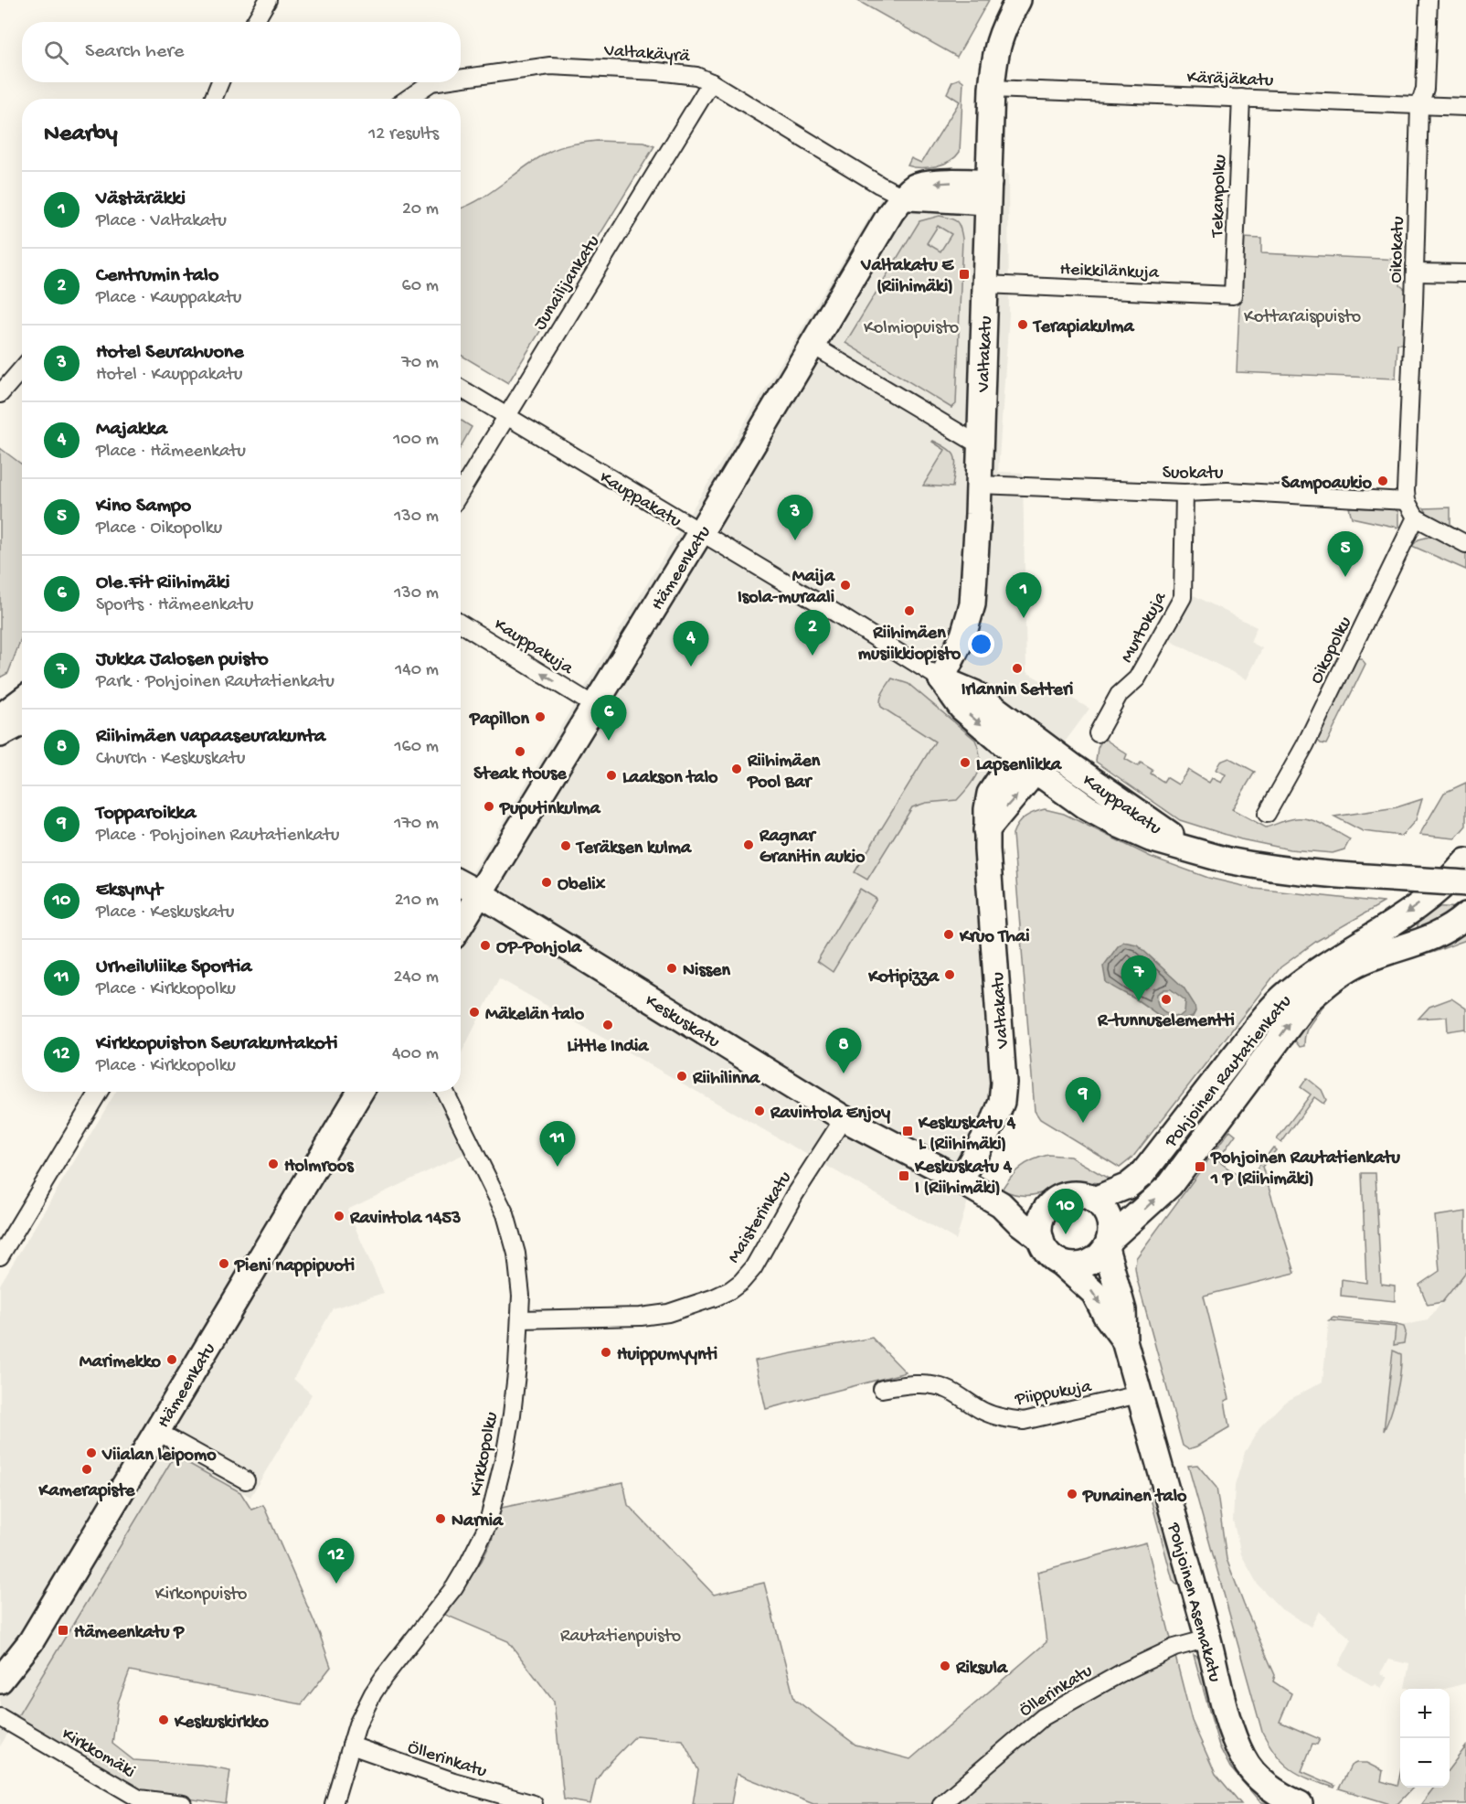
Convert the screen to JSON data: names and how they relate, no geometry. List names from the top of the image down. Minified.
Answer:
{"streets":{"street":["Valtakäyrä","Käräjäkatu","Tekanpolku","Oikokatu","Heikkilänkuja","Junailijankatu","Valtakatu","Suokatu","Kauppakatu","Hämeenkatu","Murtokuja","Kauppakuja","Oikopolku","Keskuskatu","Pohjoinen Rautatienkatu","Maisterinkatu","Piippukuja","Kirkkopolku","Pohjoinen Asemakatu","Öllerinkatu","Kirkkomäki"]},"crossings":[["Valtakäyrä","Junailijankatu"],["Valtakäyrä","Hämeenkatu"],["Käräjäkatu","Tekanpolku"],["Käräjäkatu","Oikokatu"],["Käräjäkatu","Valtakatu"],["Tekanpolku","Heikkilänkuja"],["Oikokatu","Suokatu"],["Heikkilänkuja","Valtakatu"],["Junailijankatu","Kauppakatu"],["Valtakatu","Suokatu"],["Valtakatu","Kauppakatu"],["Valtakatu","Keskuskatu"],["Suokatu","Murtokuja"],["Kauppakatu","Hämeenkatu"],["Hämeenkatu","Kauppakuja"],["Hämeenkatu","Keskuskatu"],["Keskuskatu","Pohjoinen Rautatienkatu"],["Keskuskatu","Maisterinkatu"],["Keskuskatu","Pohjoinen Asemakatu"],["Pohjoinen Rautatienkatu","Pohjoinen Asemakatu"],["Maisterinkatu","Kirkkopolku"],["Piippukuja","Pohjoinen Asemakatu"],["Kirkkopolku","Öllerinkatu"],["Pohjoinen Asemakatu","Öllerinkatu"]],"one_way":["Kauppakuja"],"parks":["Kottaraispuisto","Kolmiopuisto","Kirkonpuisto","Rautatienpuisto"],"places":{"transit":["Valtakatu E (Riihimäki)","Keskuskatu 4 L (Riihimäki)","Pohjoinen Rautatienkatu 1 P (Riihimäki)","Keskuskatu 4 I (Riihimäki)","Hämeenkatu P"],"other":["Terapiakulma","Sampoaukio","Maija Isola-muraali","Riihimäen musiikkiopisto","Irlannin Setteri","Papillon","Steak House","Lapsenlikka","Riihimäen Pool Bar","Laakson talo","Puputinkulma","Ragnar Granitin aukio","Teräksen kulma","Obelix","Kruo Thai","OP-Pohjola","Nissen","Kotipizza","R-tunnuselementti","Mäkelän talo","Little India","Riihilinna","Ravintola Enjoy","Holmroos","Ravintola 1453","Pieni nappipuoti","Huippumyynti","Marimekko","Viialan leipomo","Kamerapiste","Punainen talo","Narnia","Riksula","Keskuskirkko"]},"page":{"search":"Search here","heading":["Nearby","12 results"],"list":[{"mark":"1","name":"Västäräkki","note":"Place · Valtakatu","value":"20 m"},{"mark":"2","name":"Centrumin talo","note":"Place · Kauppakatu","value":"60 m"},{"mark":"3","name":"Hotel Seurahuone","note":"Hotel · Kauppakatu","value":"70 m"},{"mark":"4","name":"Majakka","note":"Place · Hämeenkatu","value":"100 m"},{"mark":"5","name":"Kino Sampo","note":"Place · Oikopolku","value":"130 m"},{"mark":"6","name":"Ole.Fit Riihimäki","note":"Sports · Hämeenkatu","value":"130 m"},{"mark":"7","name":"Jukka Jalosen puisto","note":"Park · Pohjoinen Rautatienkatu","value":"140 m"},{"mark":"8","name":"Riihimäen vapaaseurakunta","note":"Church · Keskuskatu","value":"160 m"},{"mark":"9","name":"Topparoikka","note":"Place · Pohjoinen Rautatienkatu","value":"170 m"},{"mark":"10","name":"Eksynyt","note":"Place · Keskuskatu","value":"210 m"},{"mark":"11","name":"Urheiluliike Sportia","note":"Place · Kirkkopolku","value":"240 m"},{"mark":"12","name":"Kirkkopuiston Seurakuntakoti","note":"Place · Kirkkopolku","value":"400 m"}],"pins":["3","5","1","2","4","6","7","8","9","11","10","12"],"map_buttons":["+","−"]}}
